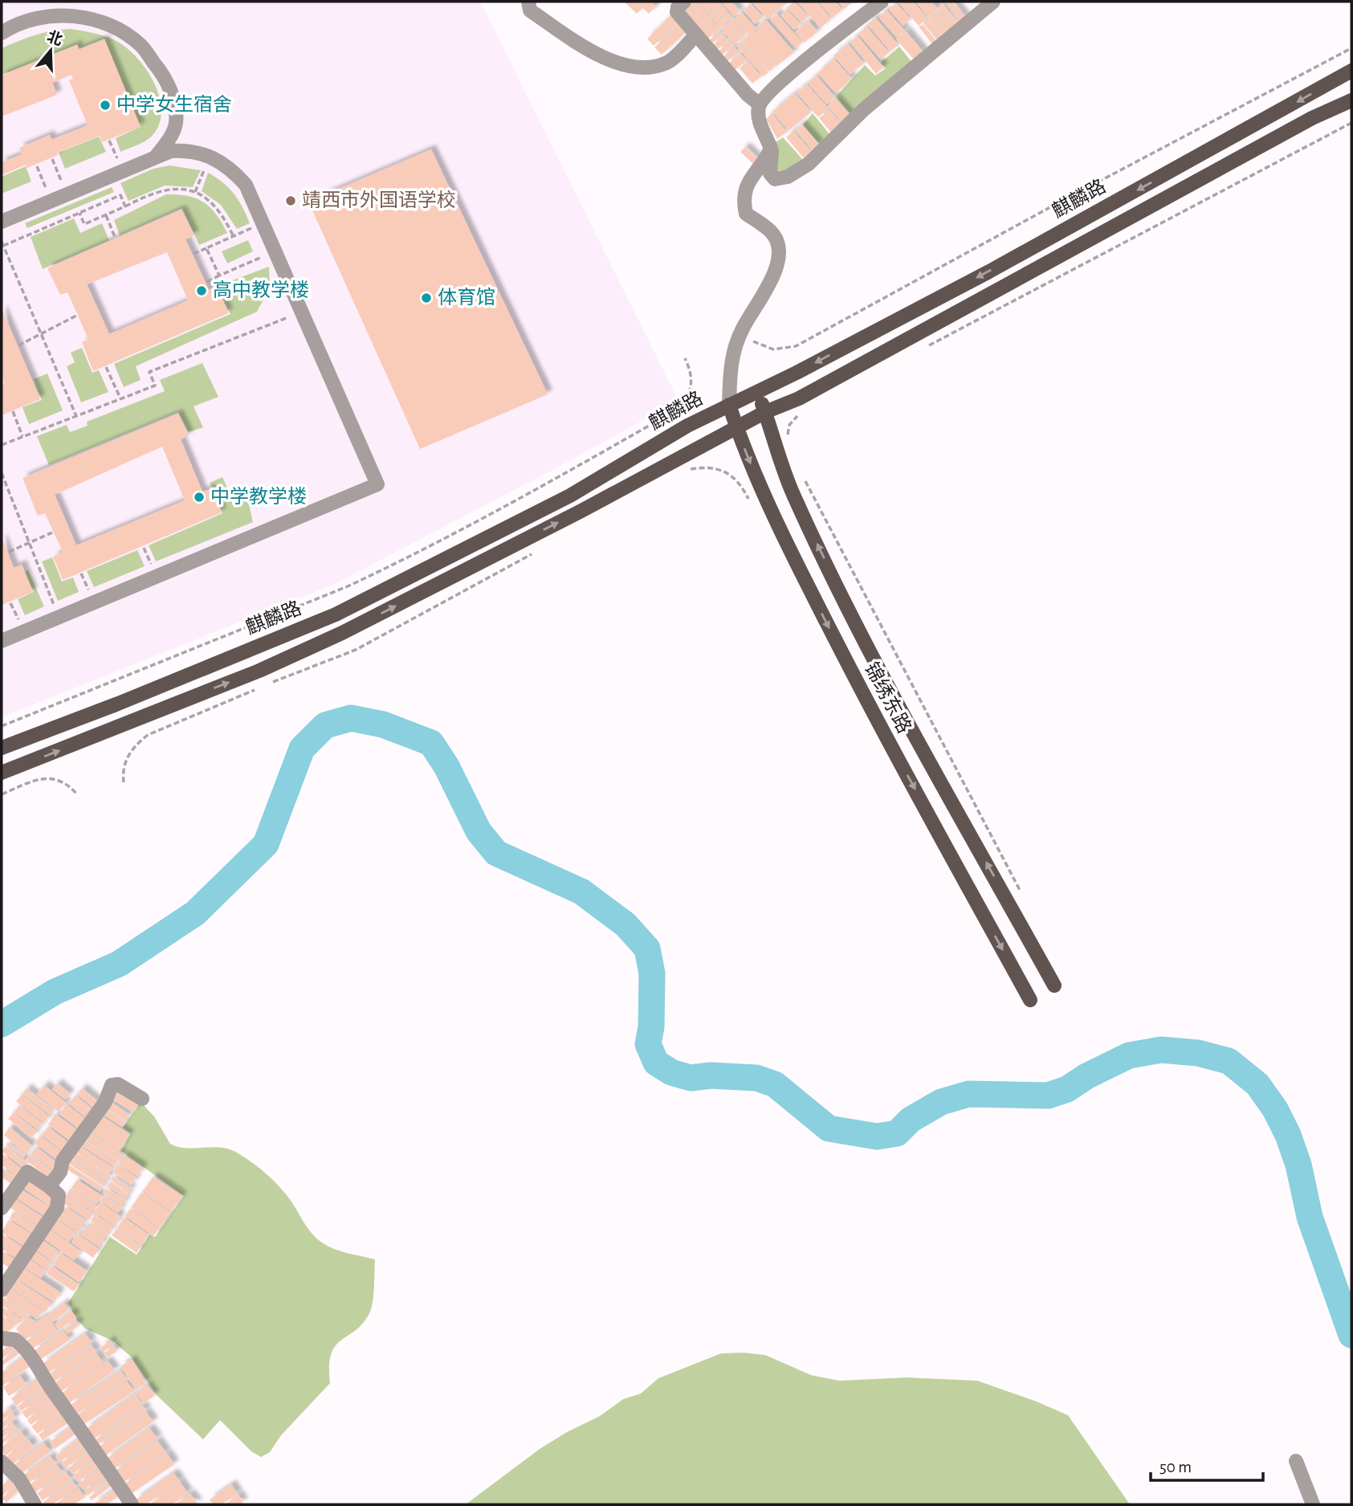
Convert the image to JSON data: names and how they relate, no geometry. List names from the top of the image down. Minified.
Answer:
{"streets":{"main road":["麒麟路","锦绣东路"]},"crossings":[["麒麟路","锦绣东路"]],"places":["中学女生宿舍","靖西市外国语学校","高中教学楼","体育馆","中学教学楼"],"scale_bar":"50 m","north":"top"}
